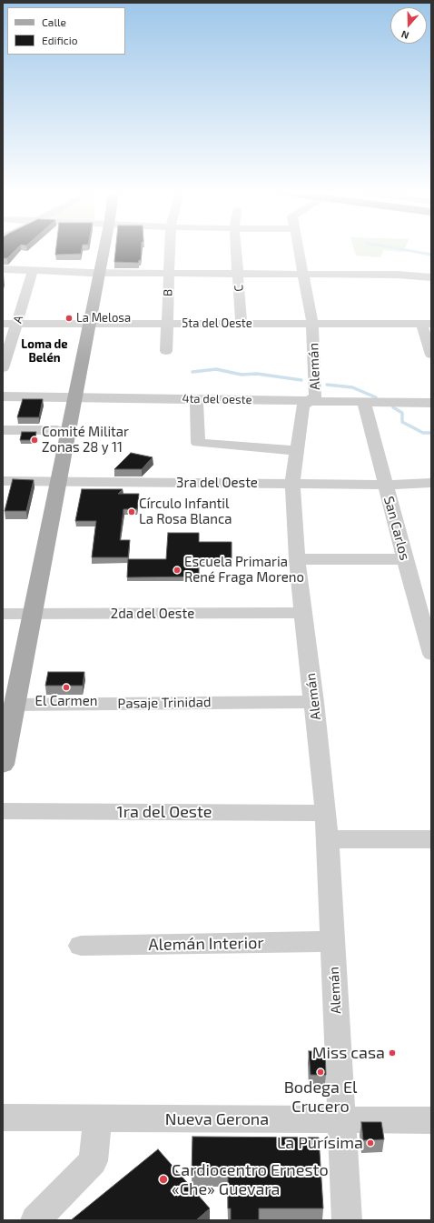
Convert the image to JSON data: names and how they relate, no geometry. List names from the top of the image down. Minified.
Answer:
{"streets":{"street":["C","B","A","5ta del Oeste","Alemán","4ta del oeste","3ra del Oeste","San Carlos","2da del Oeste","Pasaje Trinidad","1ra del Oeste","Alemán Interior","Nueva Gerona"]},"crossings":[["C","5ta del Oeste"],["B","5ta del Oeste"],["A","5ta del Oeste"],["5ta del Oeste","Alemán"],["Alemán","4ta del oeste"],["Alemán","3ra del Oeste"],["Alemán","2da del Oeste"],["Alemán","Pasaje Trinidad"],["Alemán","1ra del Oeste"],["Alemán","Alemán Interior"],["Alemán","Nueva Gerona"],["4ta del oeste","San Carlos"],["3ra del Oeste","San Carlos"]],"districts":["Loma de Belén"],"places":["La Melosa","Comité Militar Zonas 28 y 11","Círculo Infantil La Rosa Blanca","Escuela Primaria René Fraga Moreno","El Carmen","Miss casa","Bodega El Crucero","La Purísima","Cardiocentro Ernesto «Che» Guevara"],"legend":["Calle","Edificio"],"north":"bottom"}
